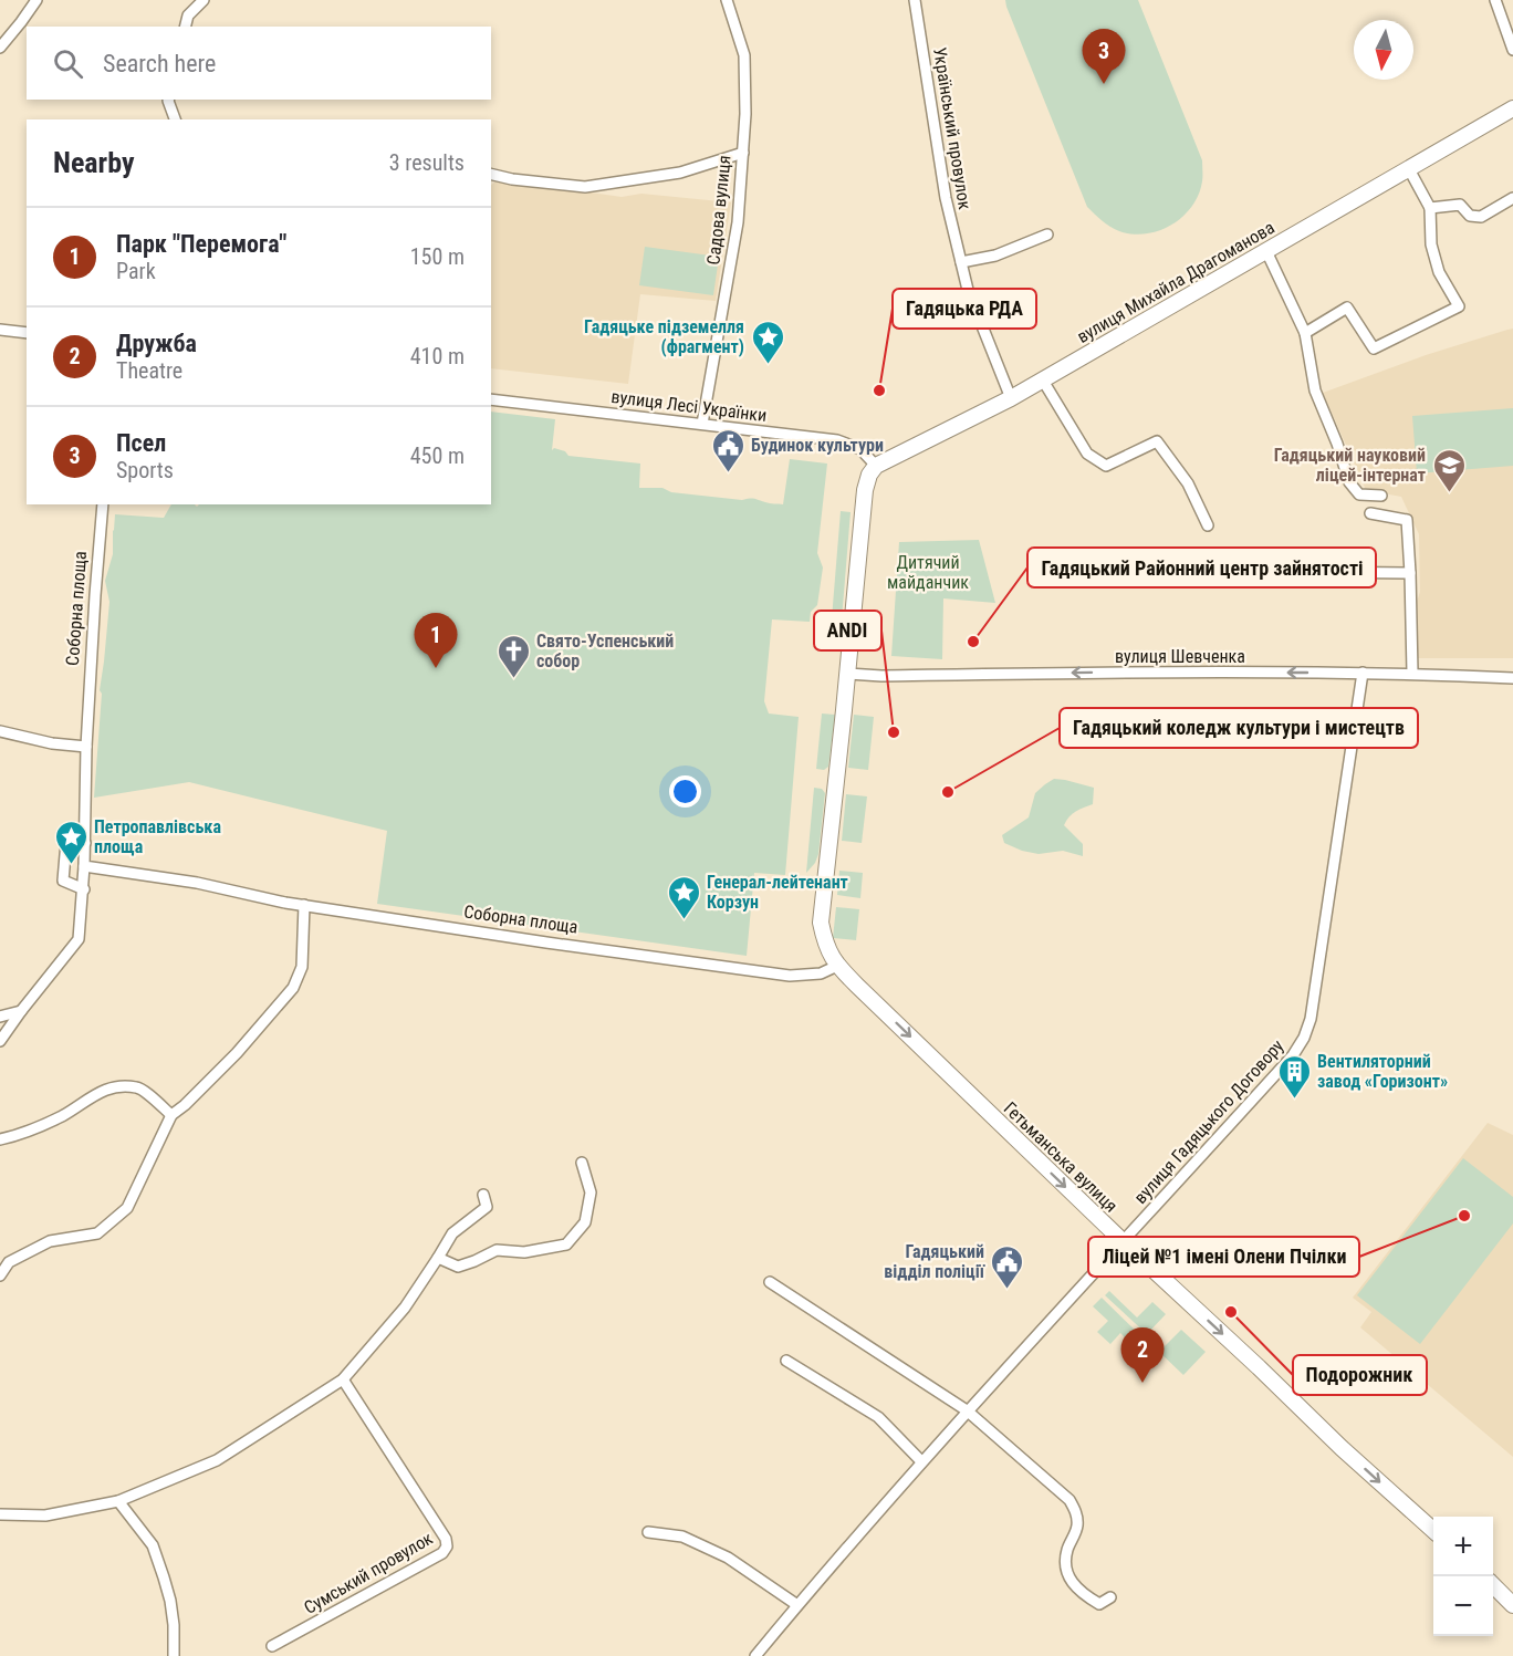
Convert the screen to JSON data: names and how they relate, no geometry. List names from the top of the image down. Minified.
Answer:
{"streets":{"street":["Український провулок","Садова вулиця","вулиця Михайла Драгоманова","вулиця Лесі Українки","Соборна площа","вулиця Шевченка","вулиця Гадяцького Договору","Гетьманська вулиця","Сумський провулок"]},"crossings":[["Український провулок","вулиця Михайла Драгоманова"],["Садова вулиця","вулиця Лесі Українки"],["вулиця Михайла Драгоманова","вулиця Лесі Українки"],["Соборна площа","Гетьманська вулиця"],["вулиця Шевченка","вулиця Гадяцького Договору"],["вулиця Гадяцького Договору","Гетьманська вулиця"]],"one_way":["вулиця Шевченка","Гетьманська вулиця"],"parks":["Дитячий майданчик"],"places":{"place":["Гадяцьке підземелля (фрагмент)","Петропавлівська площа","Генерал-лейтенант Корзун"],"other":["Гадяцька РДА","Гадяцький Районний центр зайнятості","ANDI","Гадяцький коледж культури і мистецтв","Ліцей №1 імені Олени Пчілки","Подорожник"],"public building":["Будинок культури","Гадяцький відділ поліції"],"school or university":["Гадяцький науковий ліцей-інтернат"],"church":["Свято-Успенський собор"],"building":["Вентиляторний завод «Горизонт»"]},"north":"bottom","page":{"search":"Search here","pins":["3","1","2"],"heading":["Nearby","3 results"],"list":[{"mark":"1","name":"Парк \"Перемога\"","note":"Park","value":"150 m"},{"mark":"2","name":"Дружба","note":"Theatre","value":"410 m"},{"mark":"3","name":"Псел","note":"Sports","value":"450 m"}],"map_buttons":["+","−"]}}
